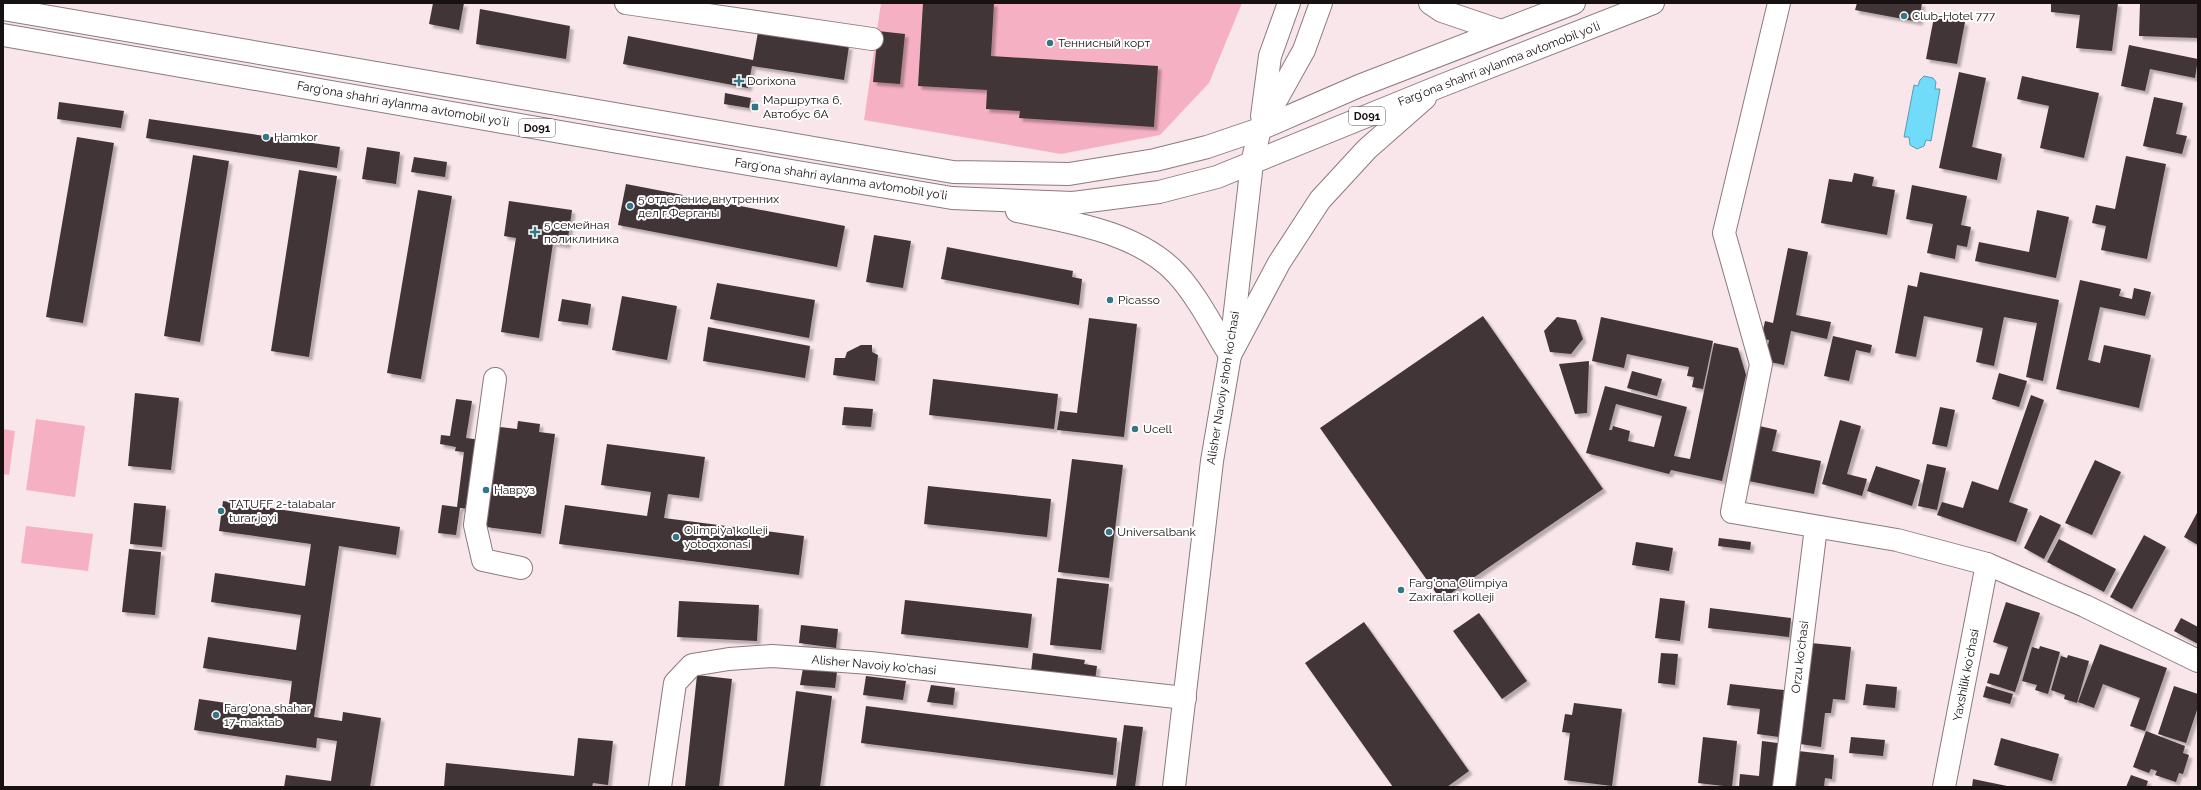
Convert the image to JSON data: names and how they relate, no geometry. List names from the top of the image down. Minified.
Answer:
{"streets":{"main road":["Fargʻona shahri aylanma avtomobil yoʻli","D091","Alisher Navoiy shoh koʻchasi","Orzu koʻchasi","Alisher Navoiy ko'chasi","Yaxshilik koʻchasi"]},"crossings":[["Fargʻona shahri aylanma avtomobil yoʻli","Alisher Navoiy shoh koʻchasi"],["Alisher Navoiy shoh koʻchasi","Alisher Navoiy ko'chasi"]],"places":{"other":["Club-Hotel 777","Теннисный корт","Hamkor","5 отделение внутренних дел г.Ферганы","Picasso","Ucell","Навруз","TATUFF 2-talabalar turar joyi","Universalbank","Olimpiya kolleji yotoqxonasi","Farg'ona Olimpiya Zaxiralari kolleji","Farg'ona shahar 17-maktab"],"health":["Dorixona","5 семейная поликлиника"],"transit":["Маршрутка 6, Автобус 6А"]}}
